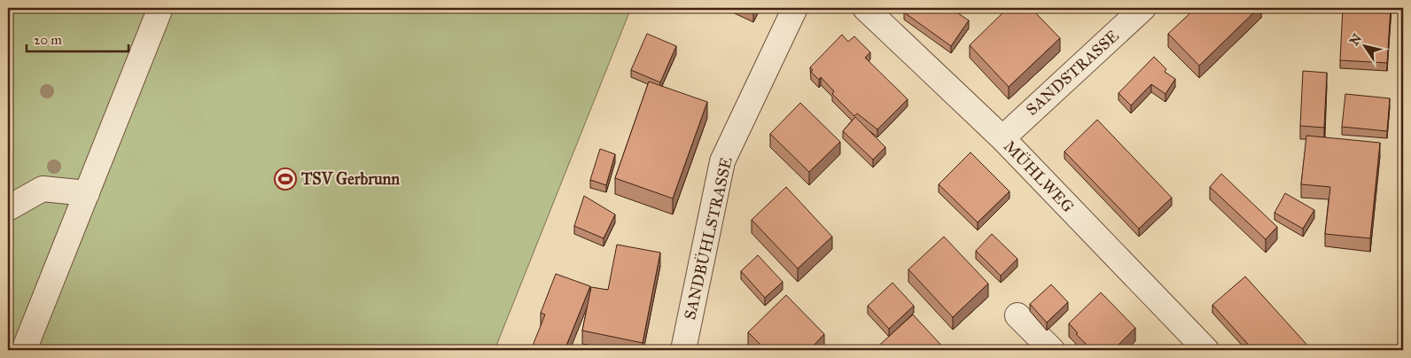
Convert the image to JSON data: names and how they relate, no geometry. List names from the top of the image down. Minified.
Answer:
{"streets":{"street":["SANDSTRASSE","MÜHLWEG","SANDBÜHLSTRASSE"]},"crossings":[["SANDSTRASSE","MÜHLWEG"]],"places":{"sports":["TSV Gerbrunn"]},"scale_bar":"20 m","north":"top left"}
